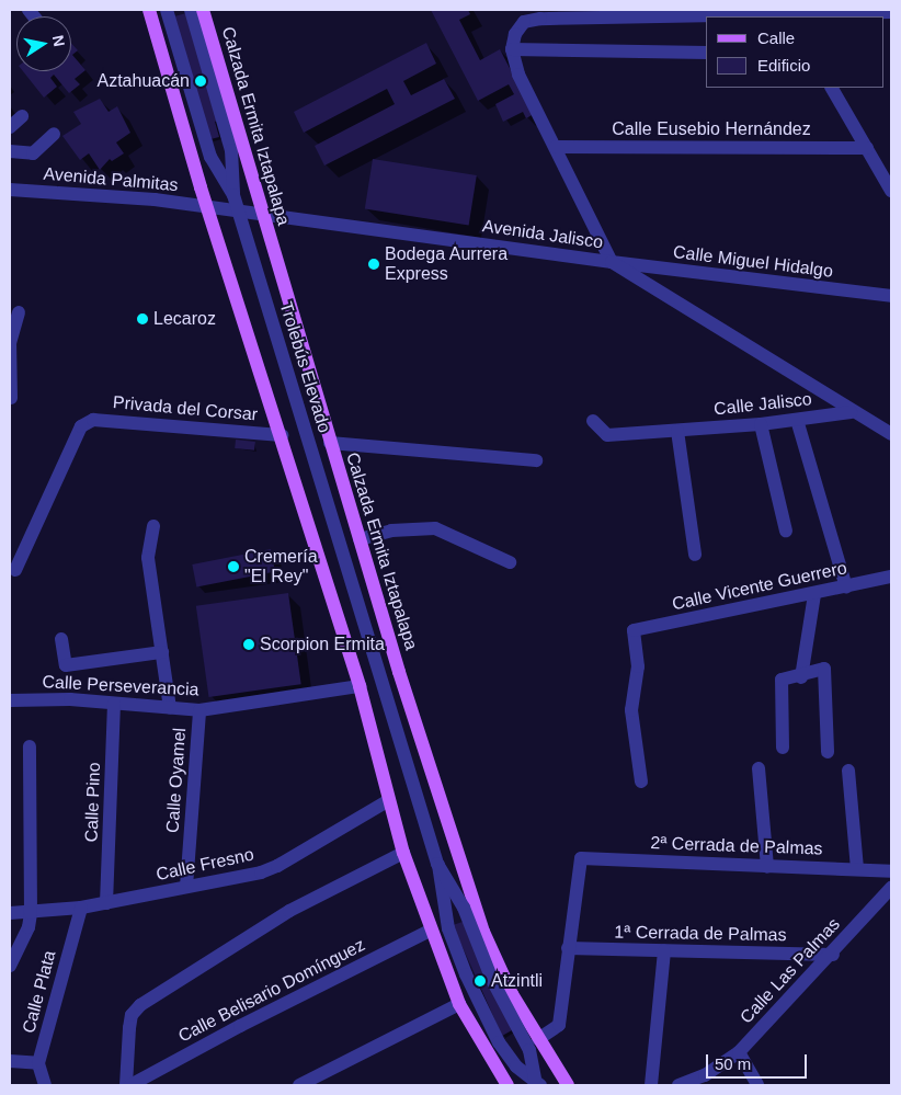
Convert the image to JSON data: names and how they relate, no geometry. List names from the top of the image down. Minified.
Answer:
{"streets":{"main road":["Calzada Ermita Iztapalapa"],"street":["Calle Eusebio Hernández","Avenida Palmitas","Avenida Jalisco","Calle Miguel Hidalgo","Trolebús Elevado","Calle Jalisco","Privada del Corsar","Calle Vicente Guerrero","Calle Perseverancia","Calle Oyamel","Calle Pino","2ª Cerrada de Palmas","Calle Fresno","1ª Cerrada de Palmas","Calle Las Palmas","Calle Belisario Domínguez","Calle Plata"]},"crossings":[["Calzada Ermita Iztapalapa","Avenida Jalisco"],["Avenida Palmitas","Avenida Jalisco"],["Avenida Jalisco","Calle Miguel Hidalgo"],["Avenida Jalisco","Calle Jalisco"],["Calle Perseverancia","Calle Oyamel"],["Calle Perseverancia","Calle Pino"],["Calle Oyamel","Calle Fresno"],["Calle Pino","Calle Fresno"],["2ª Cerrada de Palmas","1ª Cerrada de Palmas"],["Calle Fresno","Calle Plata"],["1ª Cerrada de Palmas","Calle Las Palmas"]],"places":["Aztahuacán","Bodega Aurrera Express","Lecaroz","Cremería \"El Rey\"","Scorpion Ermita","Atzintli"],"legend":["Calle","Edificio"],"scale_bar":"50 m","north":"right"}
